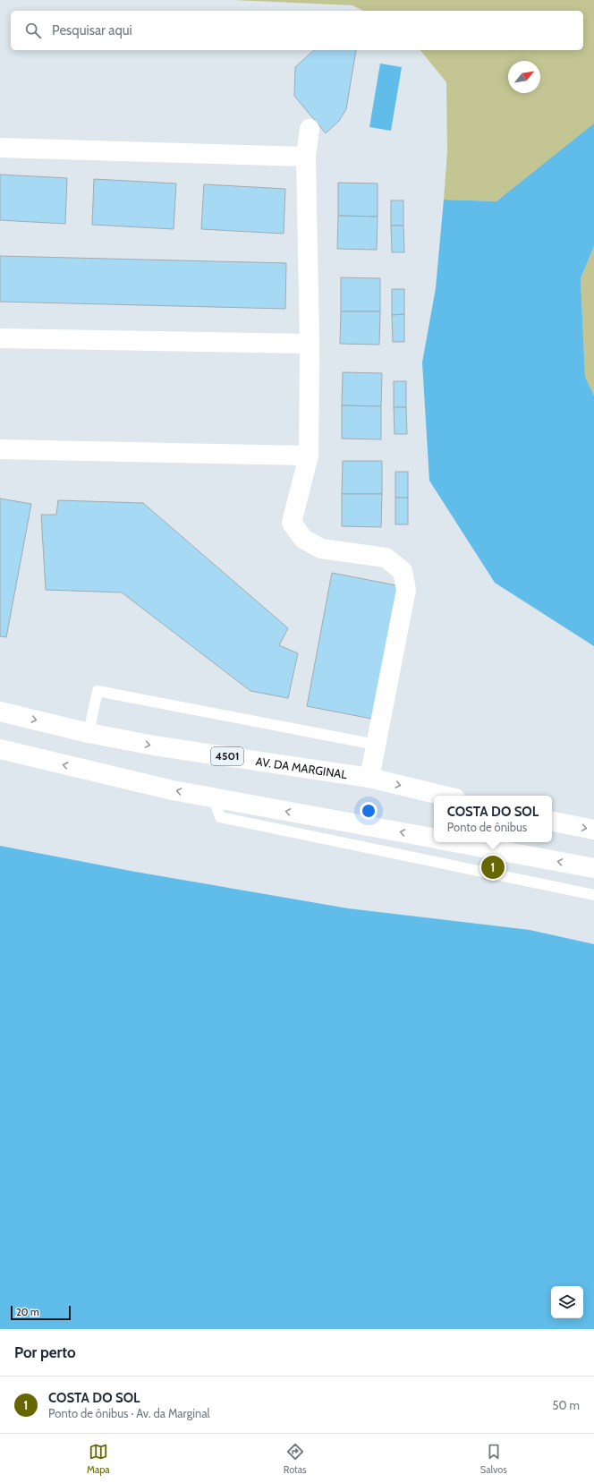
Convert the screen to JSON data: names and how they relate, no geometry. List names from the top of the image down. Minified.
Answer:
{"streets":{"street":["4501","AV. DA MARGINAL"]},"scale_bar":"20 m","north":"top right","page":{"search":"Pesquisar aqui","popup":["COSTA DO SOL","Ponto de ônibus"],"pins":"1","scale":"20 m","heading":"Por perto","list":[{"mark":"1","name":"COSTA DO SOL","note":"Ponto de ônibus · Av. da Marginal","value":"50 m"}],"nav":["Mapa","Rotas","Salvos"]}}
